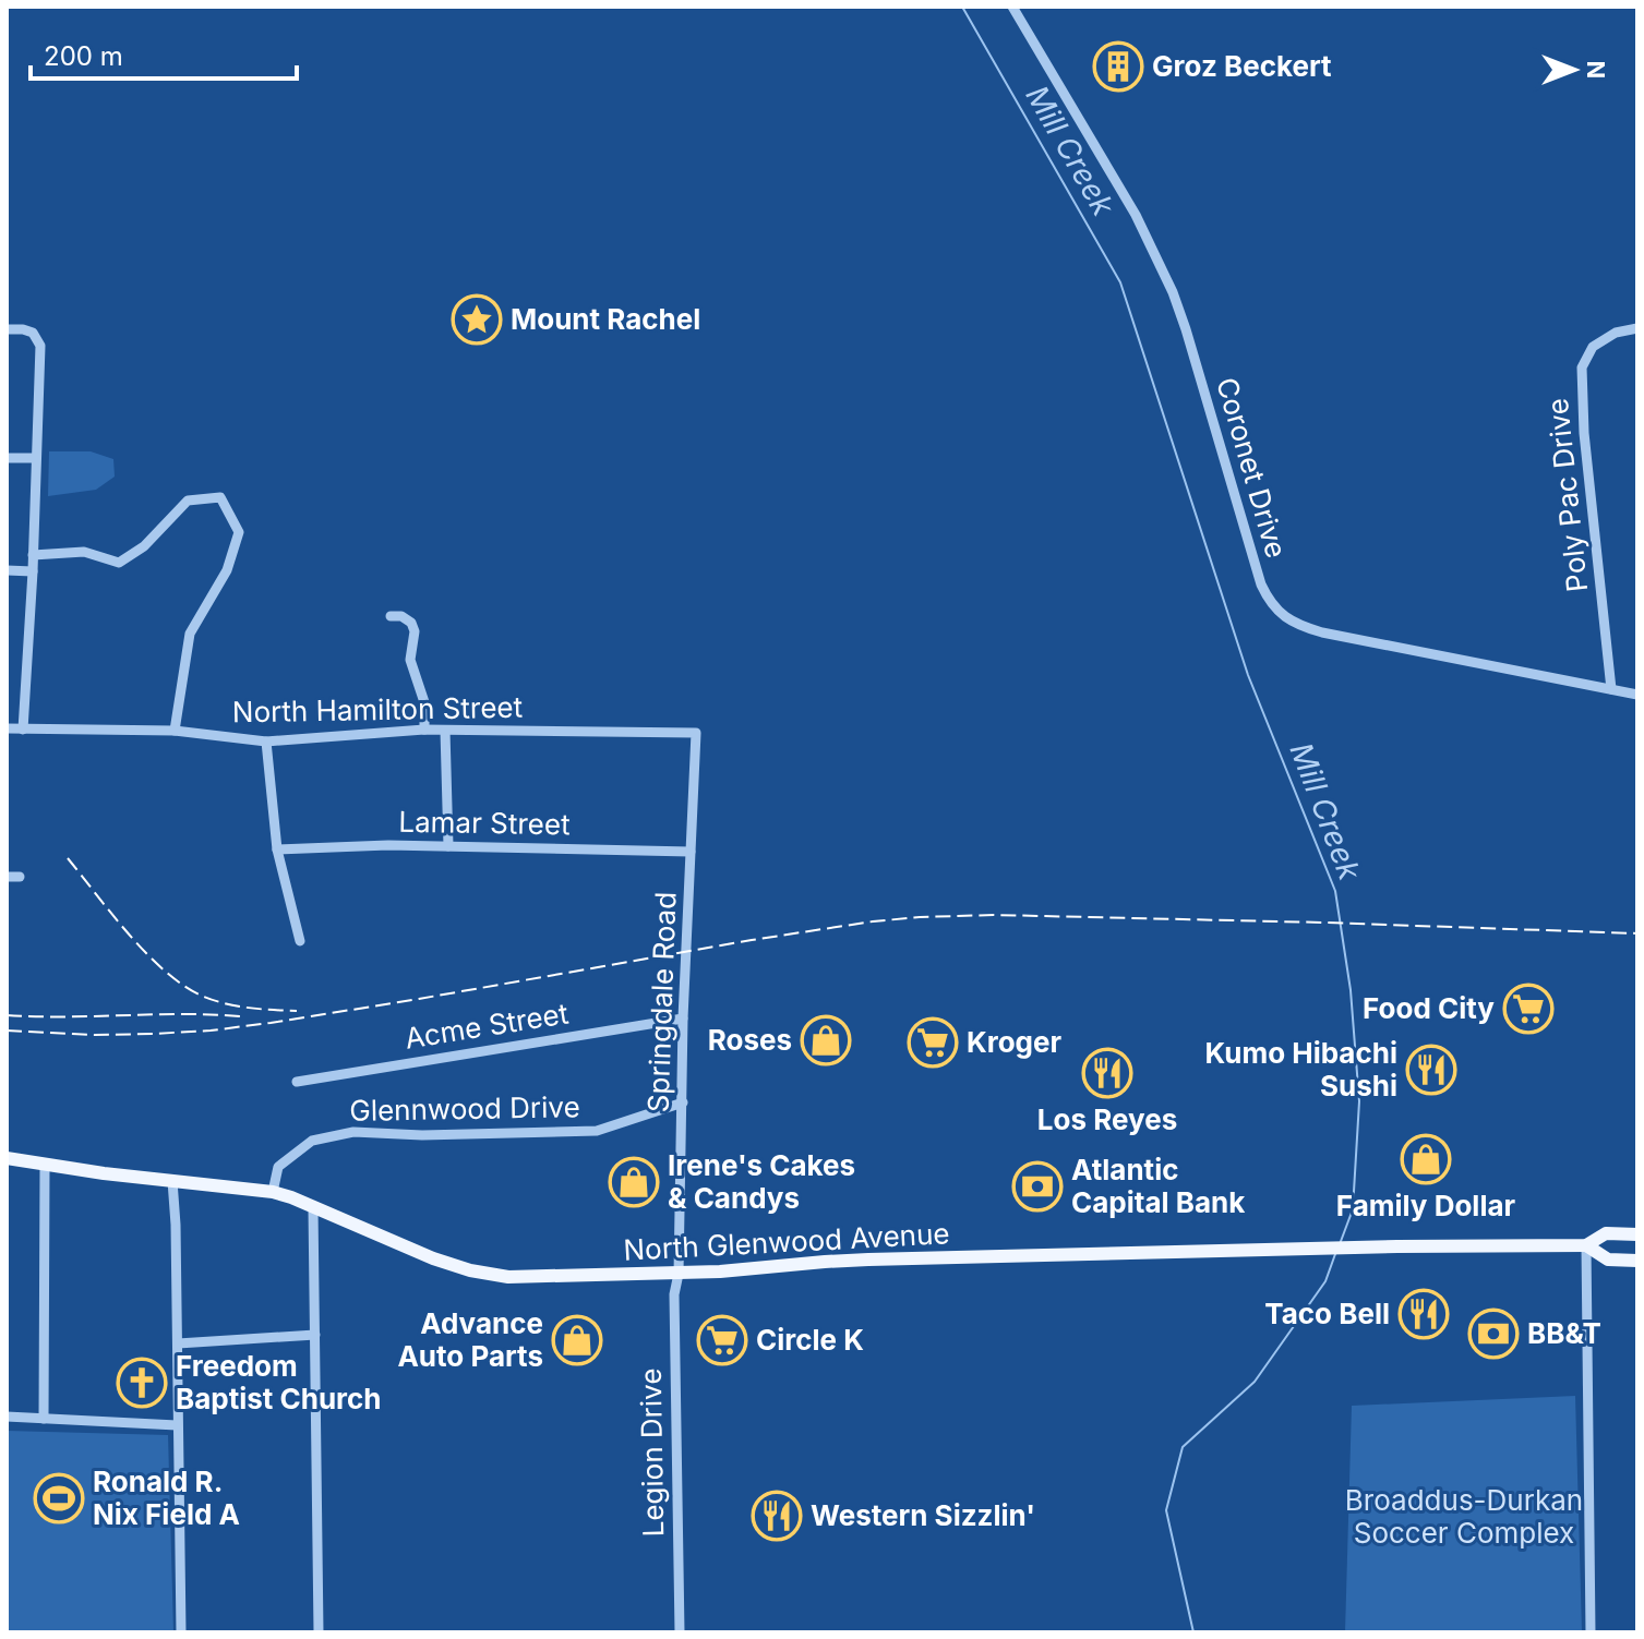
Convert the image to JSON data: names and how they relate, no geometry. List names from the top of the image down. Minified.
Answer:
{"streets":{"main road":["North Glenwood Avenue"],"street":["Coronet Drive","Poly Pac Drive","North Hamilton Street","Lamar Street","Springdale Road","Acme Street","Glennwood Drive","Legion Drive"]},"crossings":[["Coronet Drive","Poly Pac Drive"],["North Hamilton Street","Springdale Road"],["Lamar Street","Springdale Road"],["Springdale Road","Acme Street"],["Springdale Road","Glennwood Drive"],["Springdale Road","North Glenwood Avenue"],["Springdale Road","Legion Drive"],["Glennwood Drive","North Glenwood Avenue"],["North Glenwood Avenue","Legion Drive"]],"water":["Mill Creek"],"parks":["Broaddus-Durkan Soccer Complex"],"places":{"building":["Groz Beckert"],"place":["Mount Rachel"],"supermarket":["Food City","Kroger","Circle K"],"shop":["Roses","Family Dollar","Irene's Cakes & Candys","Advance Auto Parts"],"restaurant":["Kumo Hibachi Sushi","Los Reyes","Taco Bell","Western Sizzlin'"],"bank":["Atlantic Capital Bank","BB&T"],"church":["Freedom Baptist Church"],"sports":["Ronald R. Nix Field A"]},"scale_bar":"200 m","north":"right"}
